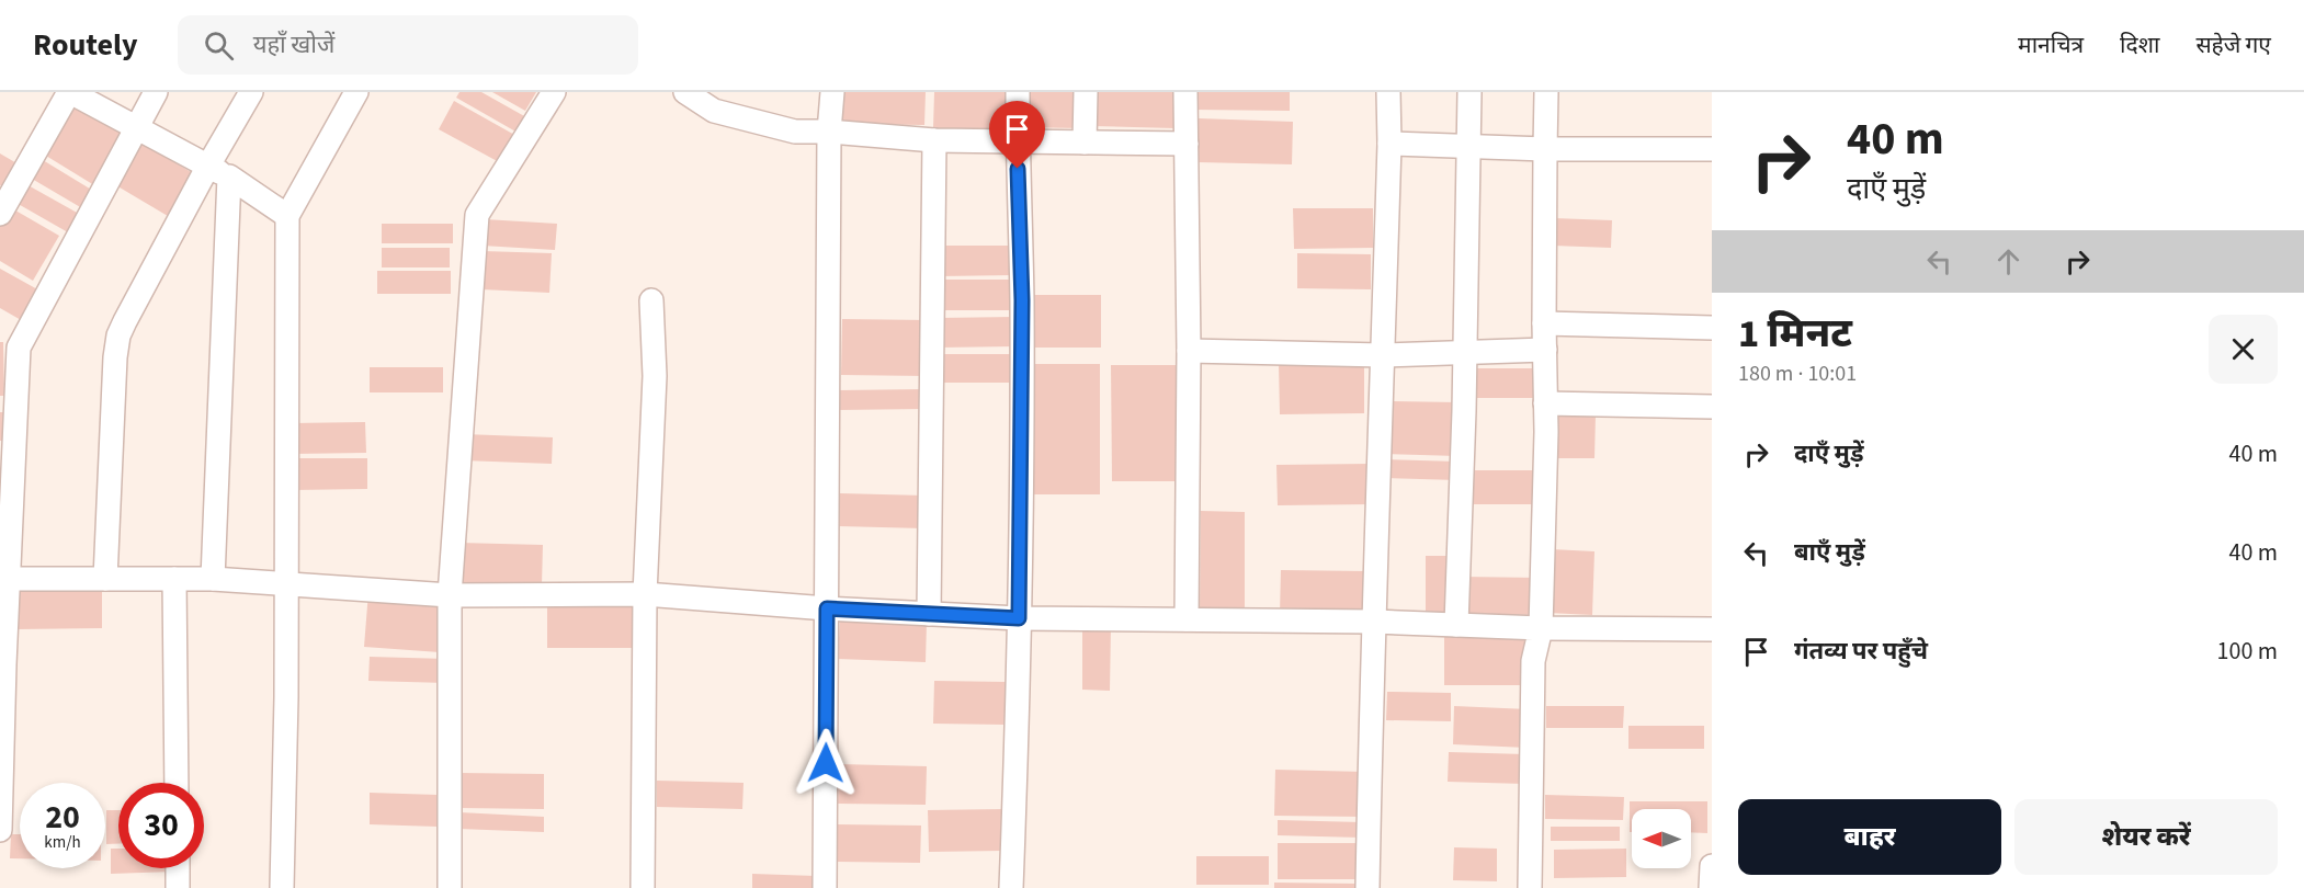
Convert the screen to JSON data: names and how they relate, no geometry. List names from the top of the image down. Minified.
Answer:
{"north":"left","page":{"header":"Routely","search":"यहाँ खोजें","nav":["मानचित्र","दिशा","सहेजे गए"],"turn":["40 m","दाएँ मुड़ें"],"heading":["1 मिनट","180 m · 10:01"],"list":[{"name":"दाएँ मुड़ें","value":"40 m"},{"name":"बाएँ मुड़ें","value":"40 m"},{"name":"गंतव्य पर पहुँचे","value":"100 m"}],"speed":"20 km/h","limit":"30","buttons":["बाहर","शेयर करें"]}}
